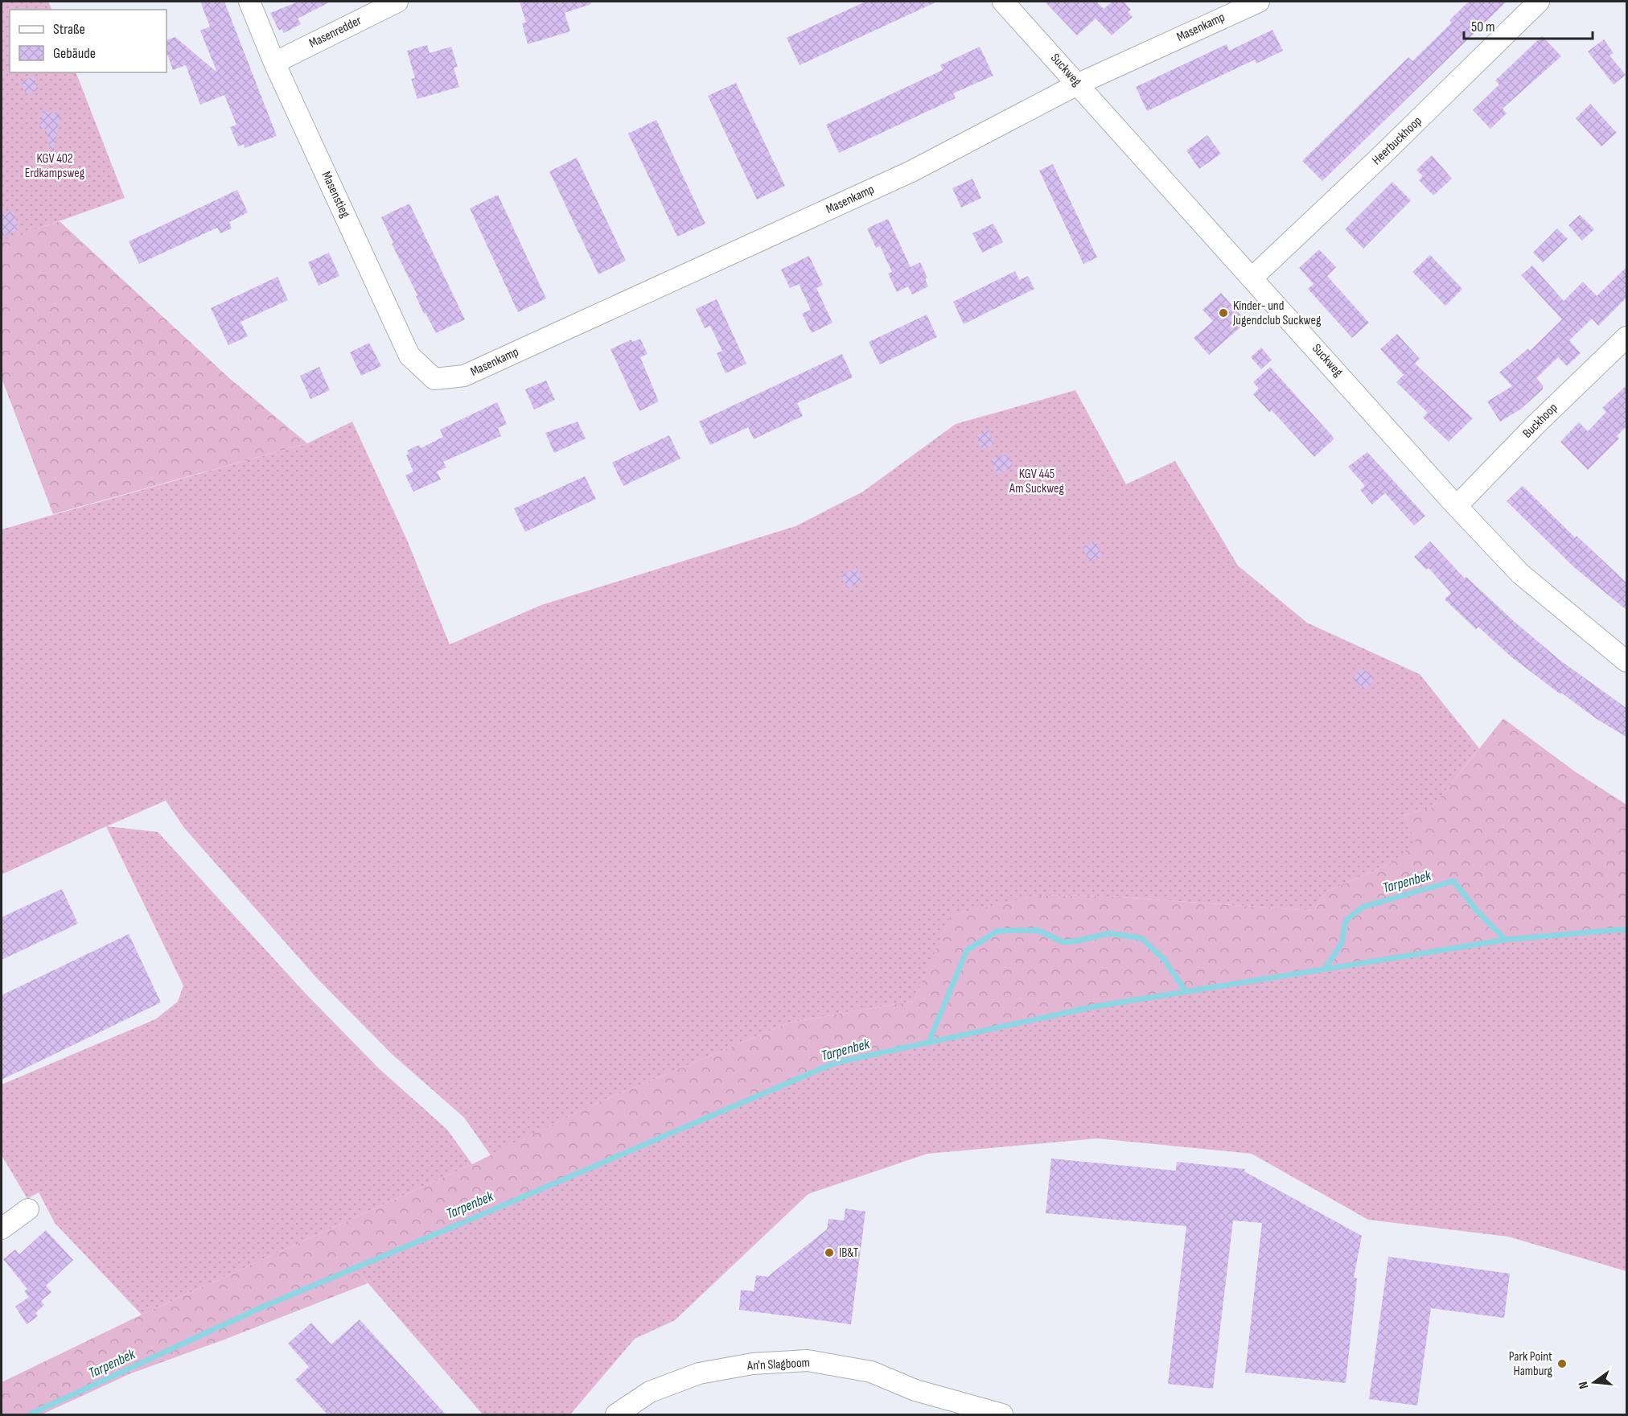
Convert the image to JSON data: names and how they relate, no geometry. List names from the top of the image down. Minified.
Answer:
{"streets":{"street":["Masenkamp","Masenredder","Suckweg","Heerbuckhoop","Masenstieg","Buckhoop","An'n Slagboom"]},"crossings":[["Masenkamp","Suckweg"],["Masenkamp","Masenstieg"],["Masenredder","Masenstieg"],["Suckweg","Heerbuckhoop"],["Suckweg","Buckhoop"]],"water":["Tarpenbek"],"parks":["KGV 402 Erdkampsweg","KGV 445 Am Suckweg"],"places":["Kinder- und Jugendclub Suckweg","IB&T","Park Point Hamburg"],"legend":["Straße","Gebäude"],"scale_bar":"50 m","north":"left"}
